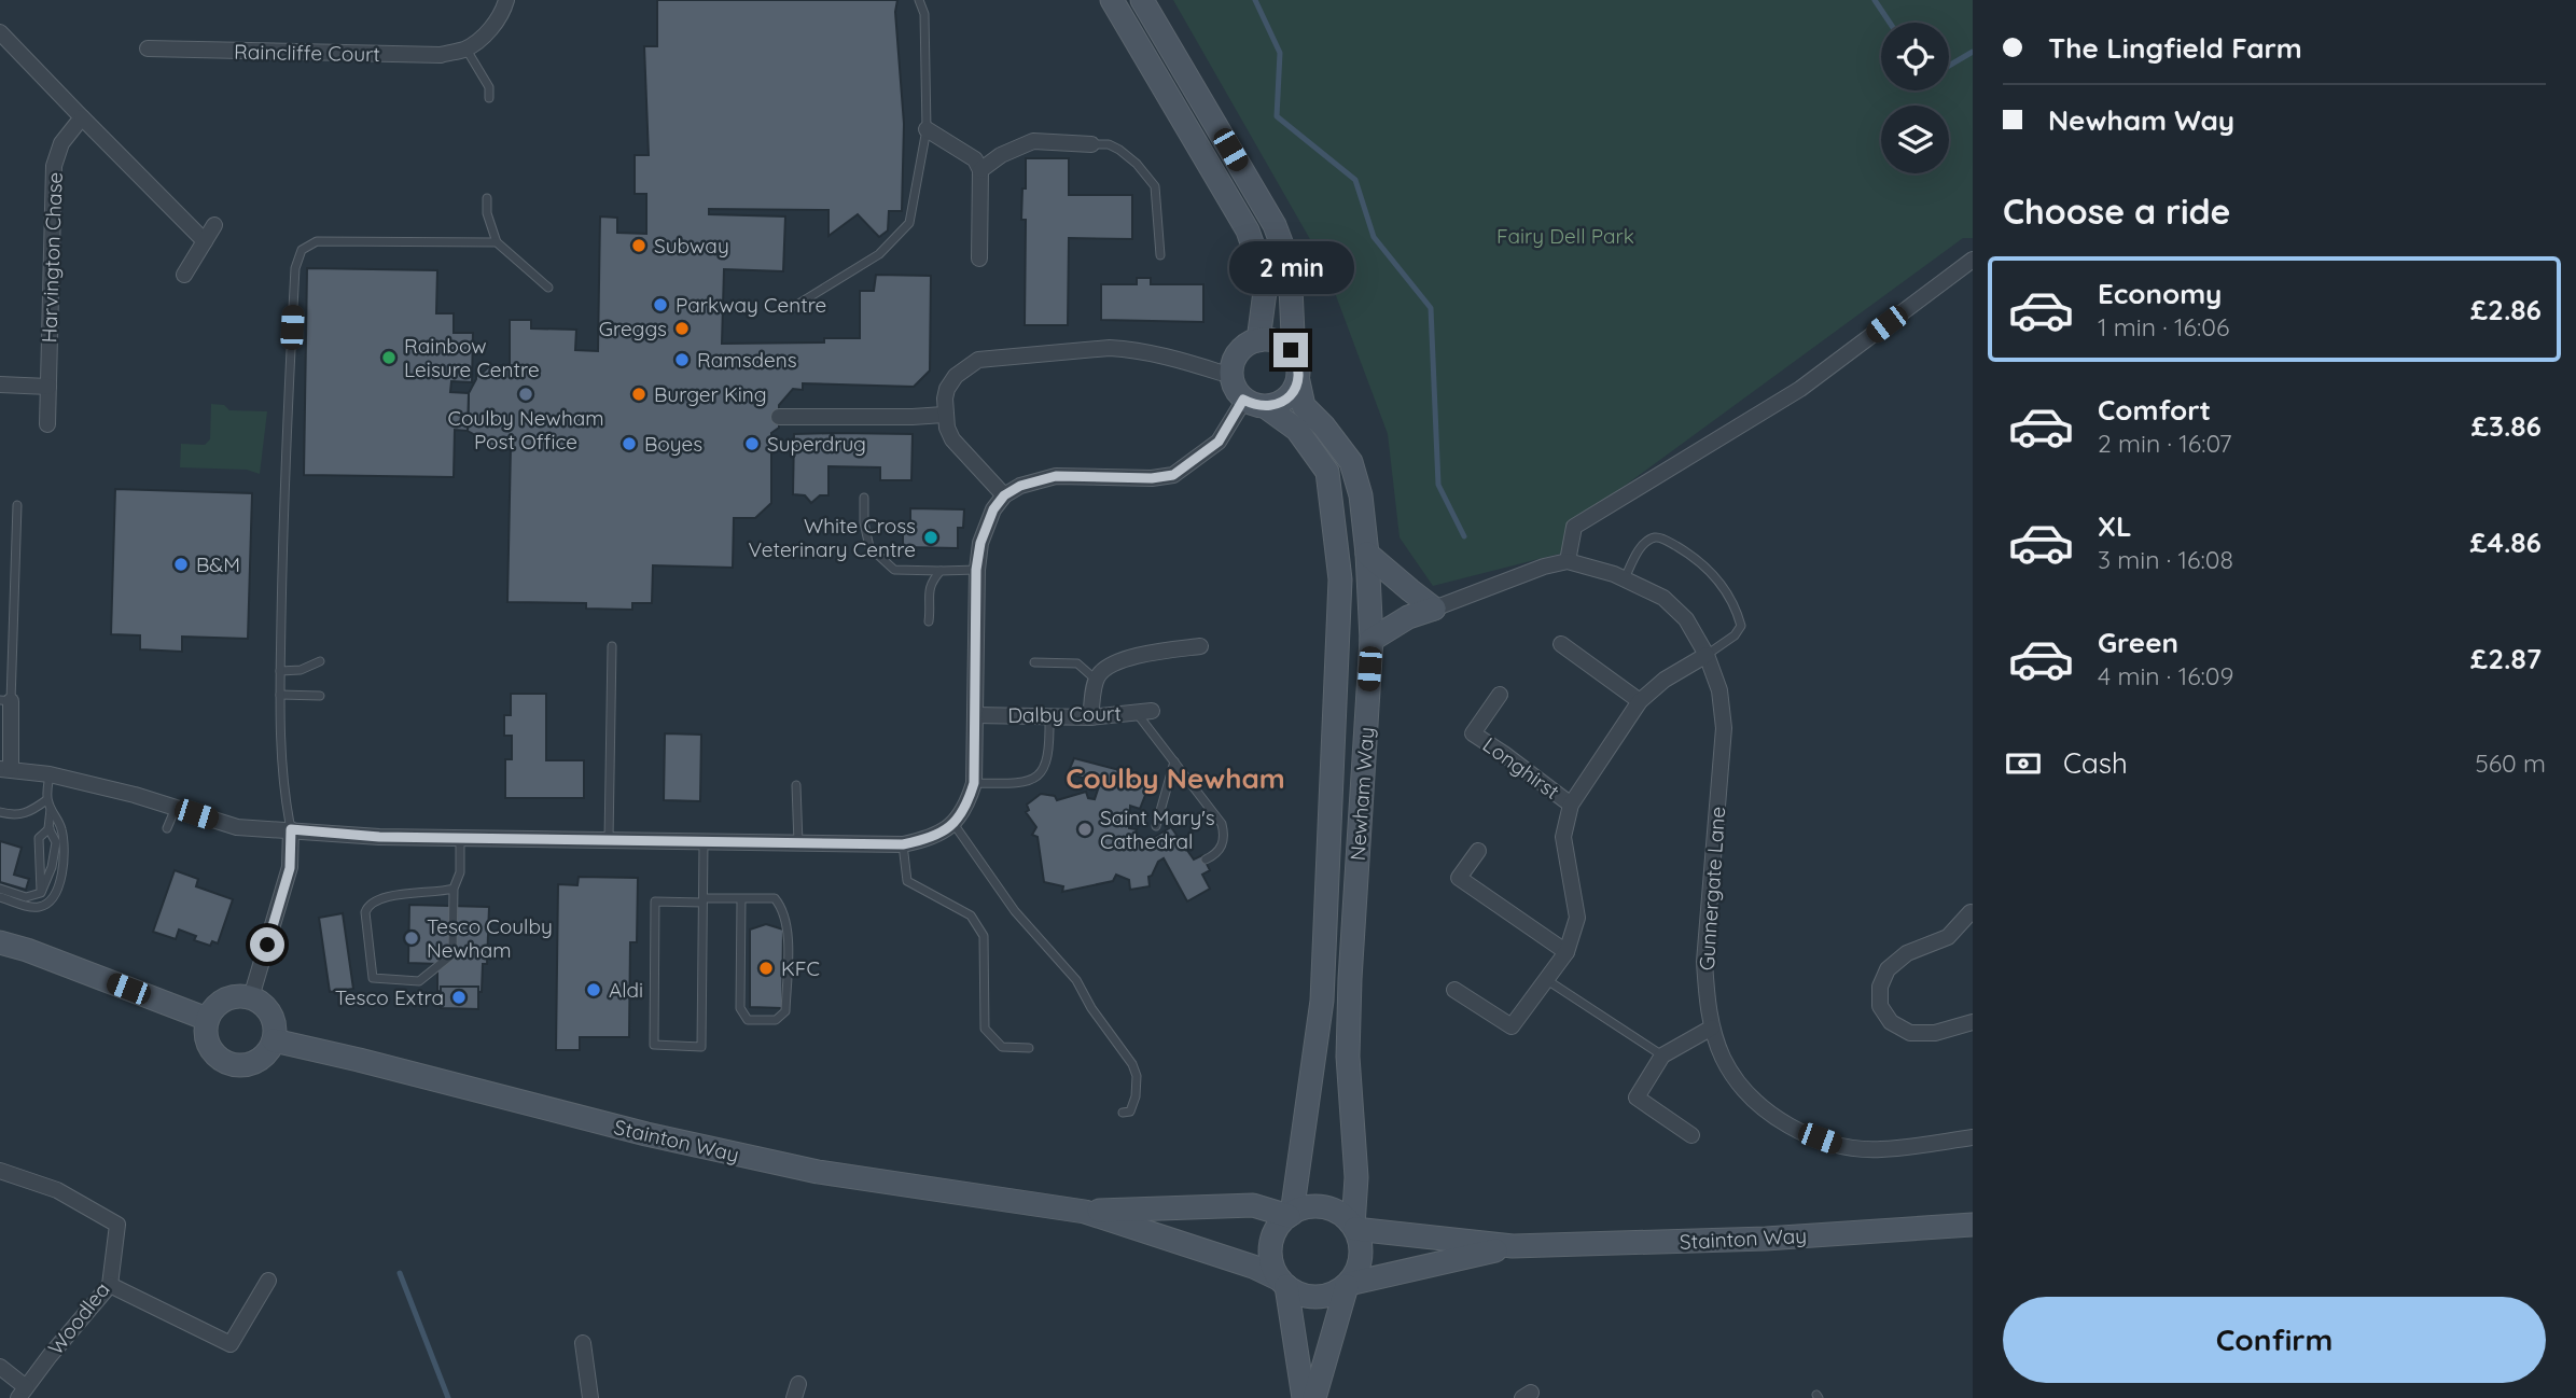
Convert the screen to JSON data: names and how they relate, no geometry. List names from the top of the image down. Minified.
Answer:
{"streets":{"street":["Raincliffe Court","Harvington Chase","Dalby Court","Longhirst","Newham Way","Gunnergate Lane","Stainton Way","Woodlea"]},"crossings":[["Longhirst","Gunnergate Lane"],["Newham Way","Stainton Way"]],"districts":["Coulby Newham"],"parks":["Fairy Dell Park"],"places":["Subway","Parkway Centre","Greggs","Rainbow Leisure Centre","Ramsdens","Coulby Newham Post Office","Burger King","Boyes","Superdrug","White Cross Veterinary Centre","B&M","Saint Mary's Cathedral","Tesco Coulby Newham","KFC","Aldi","Tesco Extra"],"page":{"banner":["The Lingfield Farm","Newham Way"],"heading":"Choose a ride","bubble":"2 min","list":[{"name":"Economy","note":"1 min · 16:06","value":"£2.86"},{"name":"Comfort","note":"2 min · 16:07","value":"£3.86"},{"name":"XL","note":"3 min · 16:08","value":"£4.86"},{"name":"Green","note":"4 min · 16:09","value":"£2.87"}],"pay":["Cash","560 m"],"buttons":"Confirm"}}
